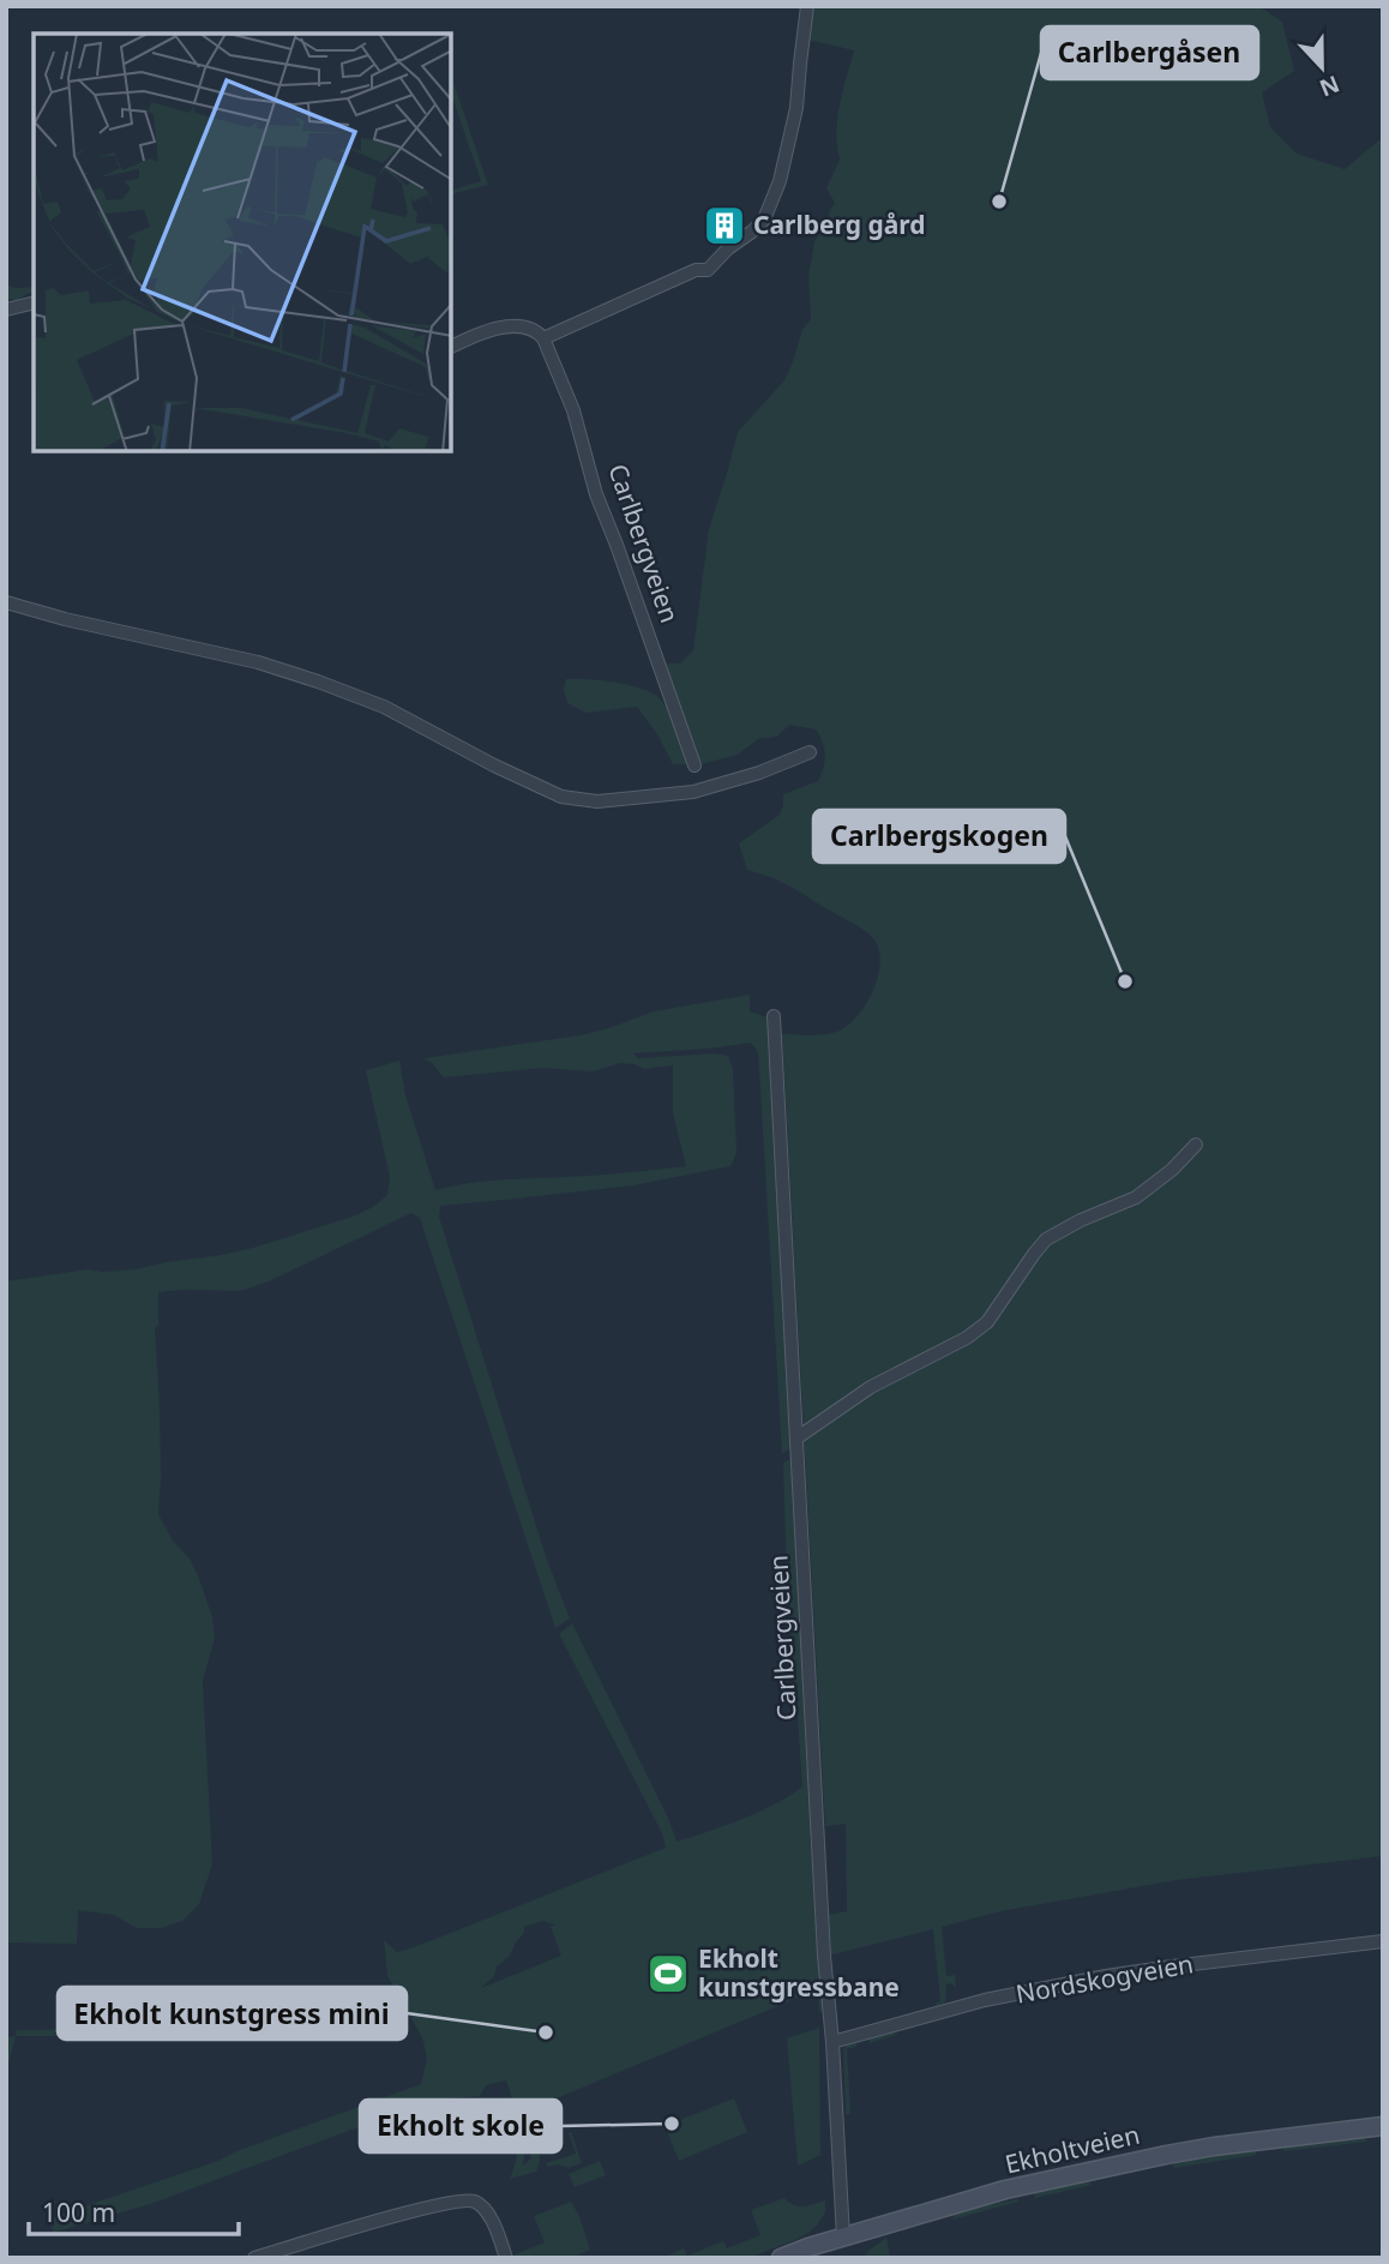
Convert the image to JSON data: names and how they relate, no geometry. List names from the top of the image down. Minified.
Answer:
{"streets":{"street":["Carlbergveien","Nordskogveien","Ekholtveien"]},"crossings":[["Carlbergveien","Nordskogveien"],["Carlbergveien","Ekholtveien"]],"places":{"other":["Carlbergåsen","Carlbergskogen","Ekholt kunstgress mini","Ekholt skole"],"building":["Carlberg gård"],"sports":["Ekholt kunstgressbane"]},"scale_bar":"100 m","north":"bottom"}
